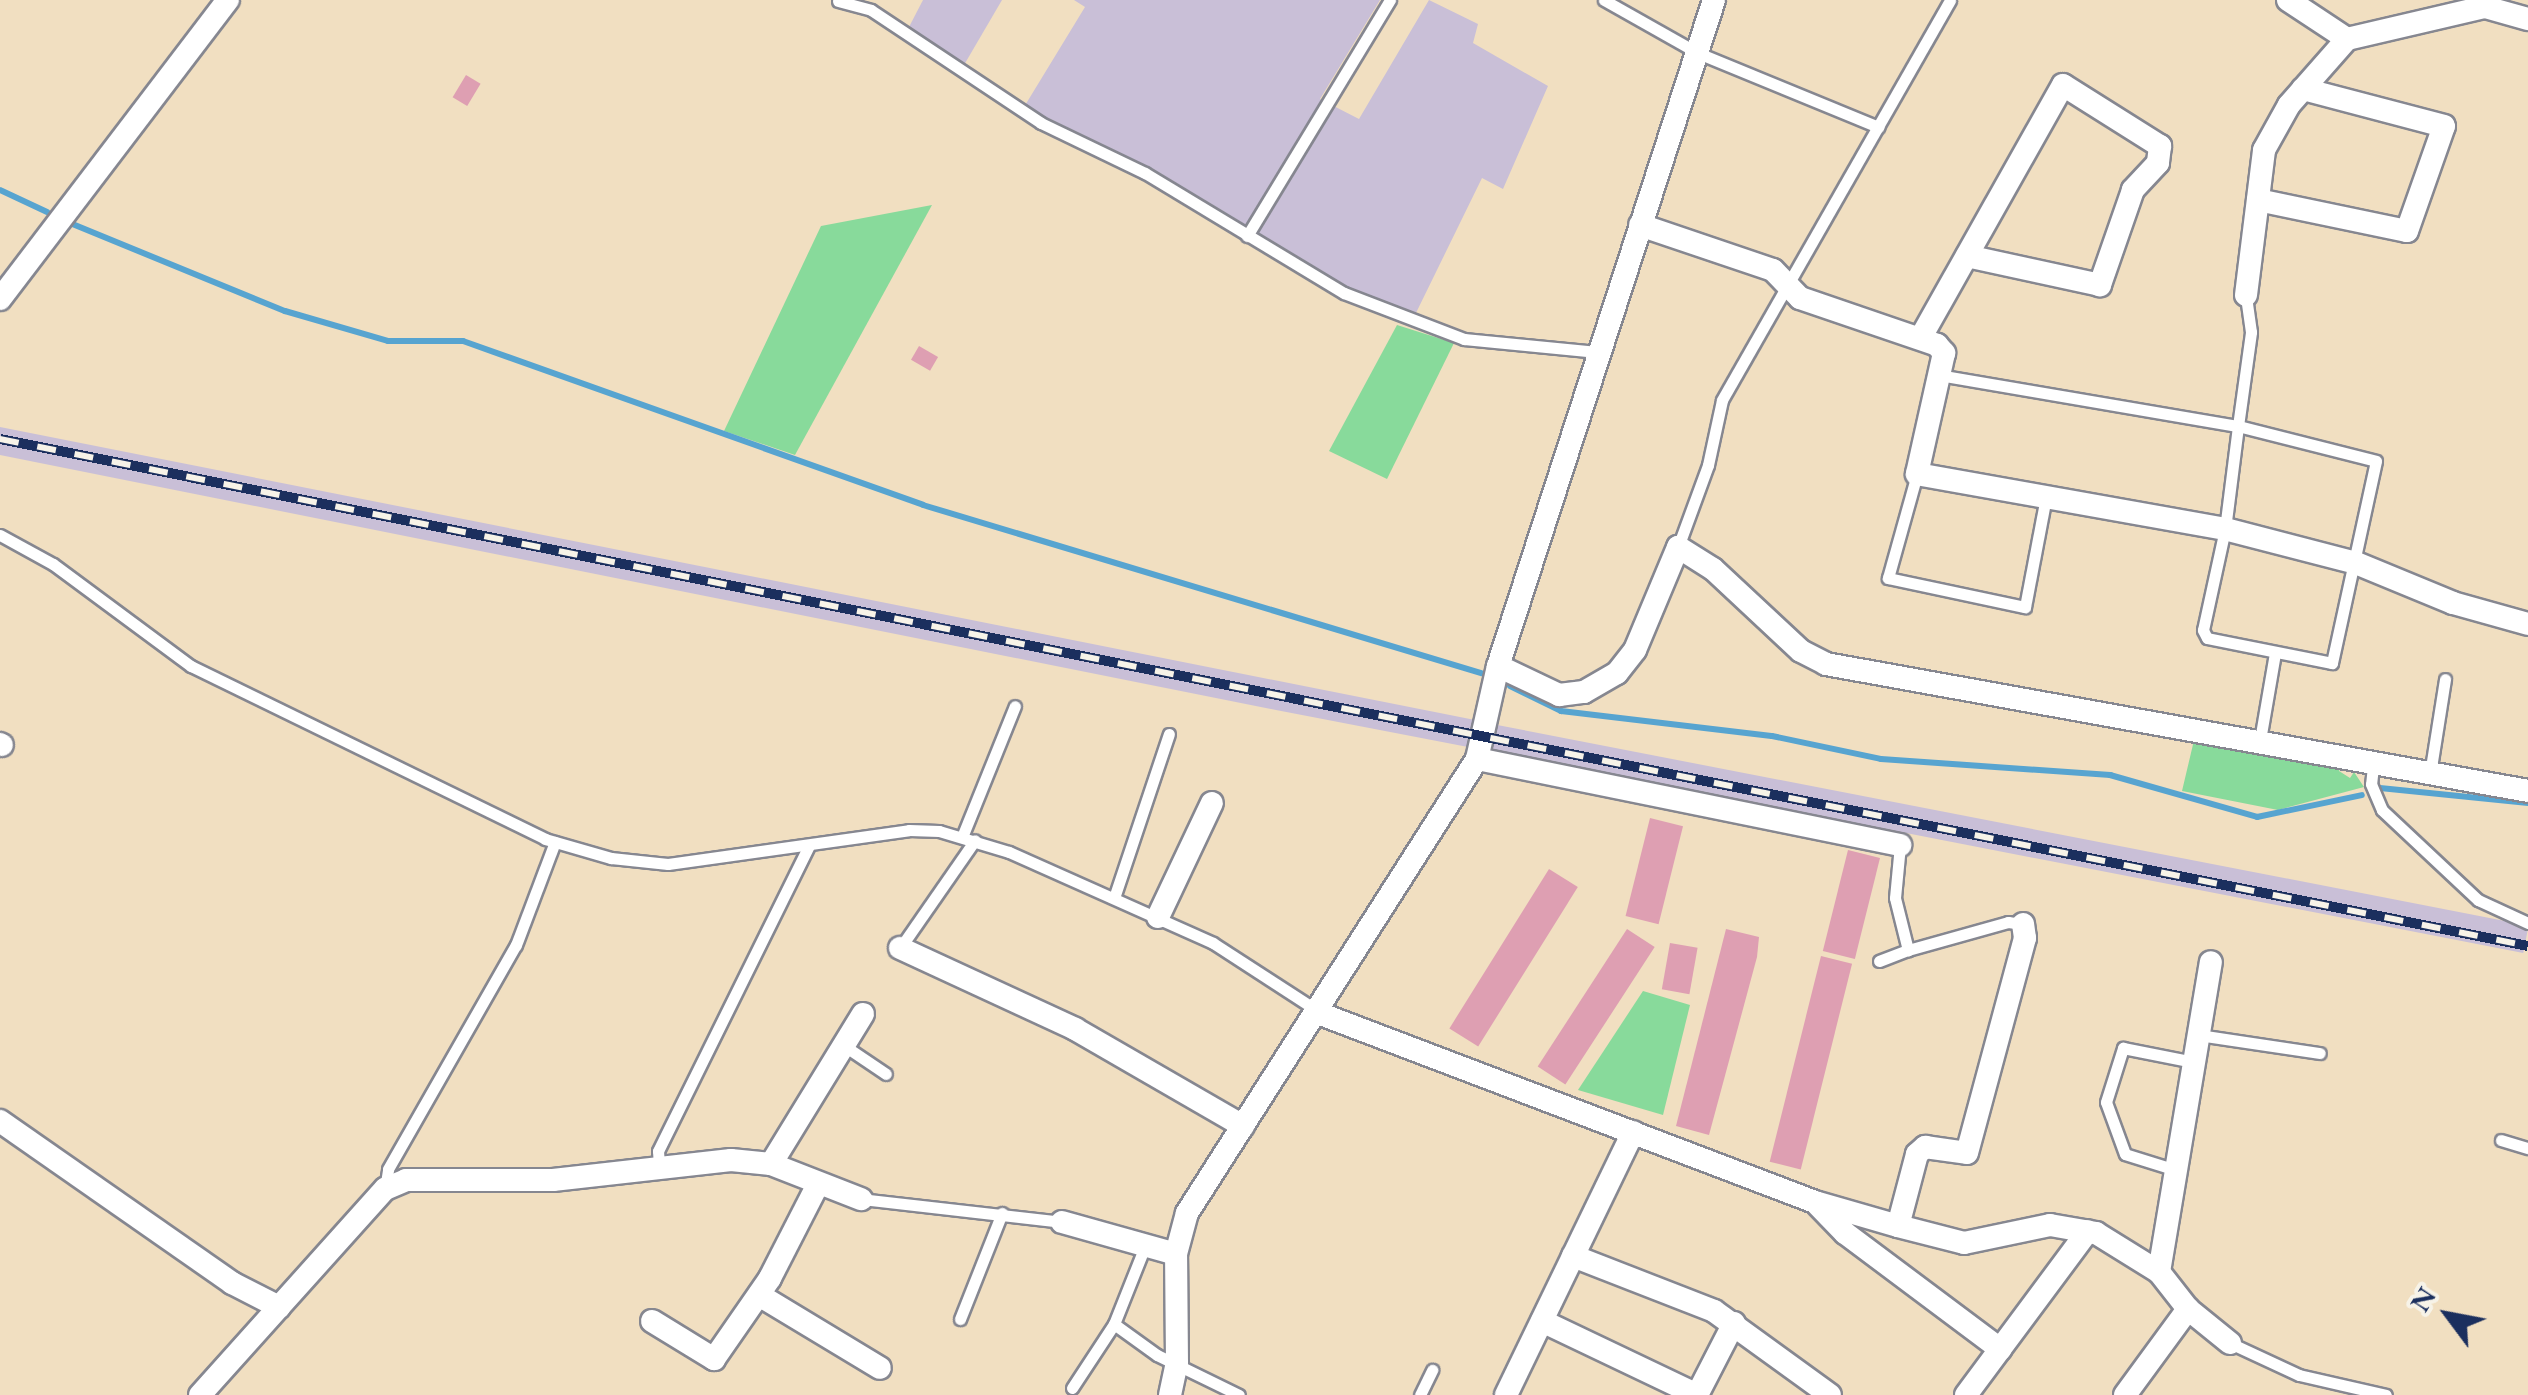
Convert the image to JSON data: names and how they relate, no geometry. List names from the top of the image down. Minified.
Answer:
{"north":"top left"}
